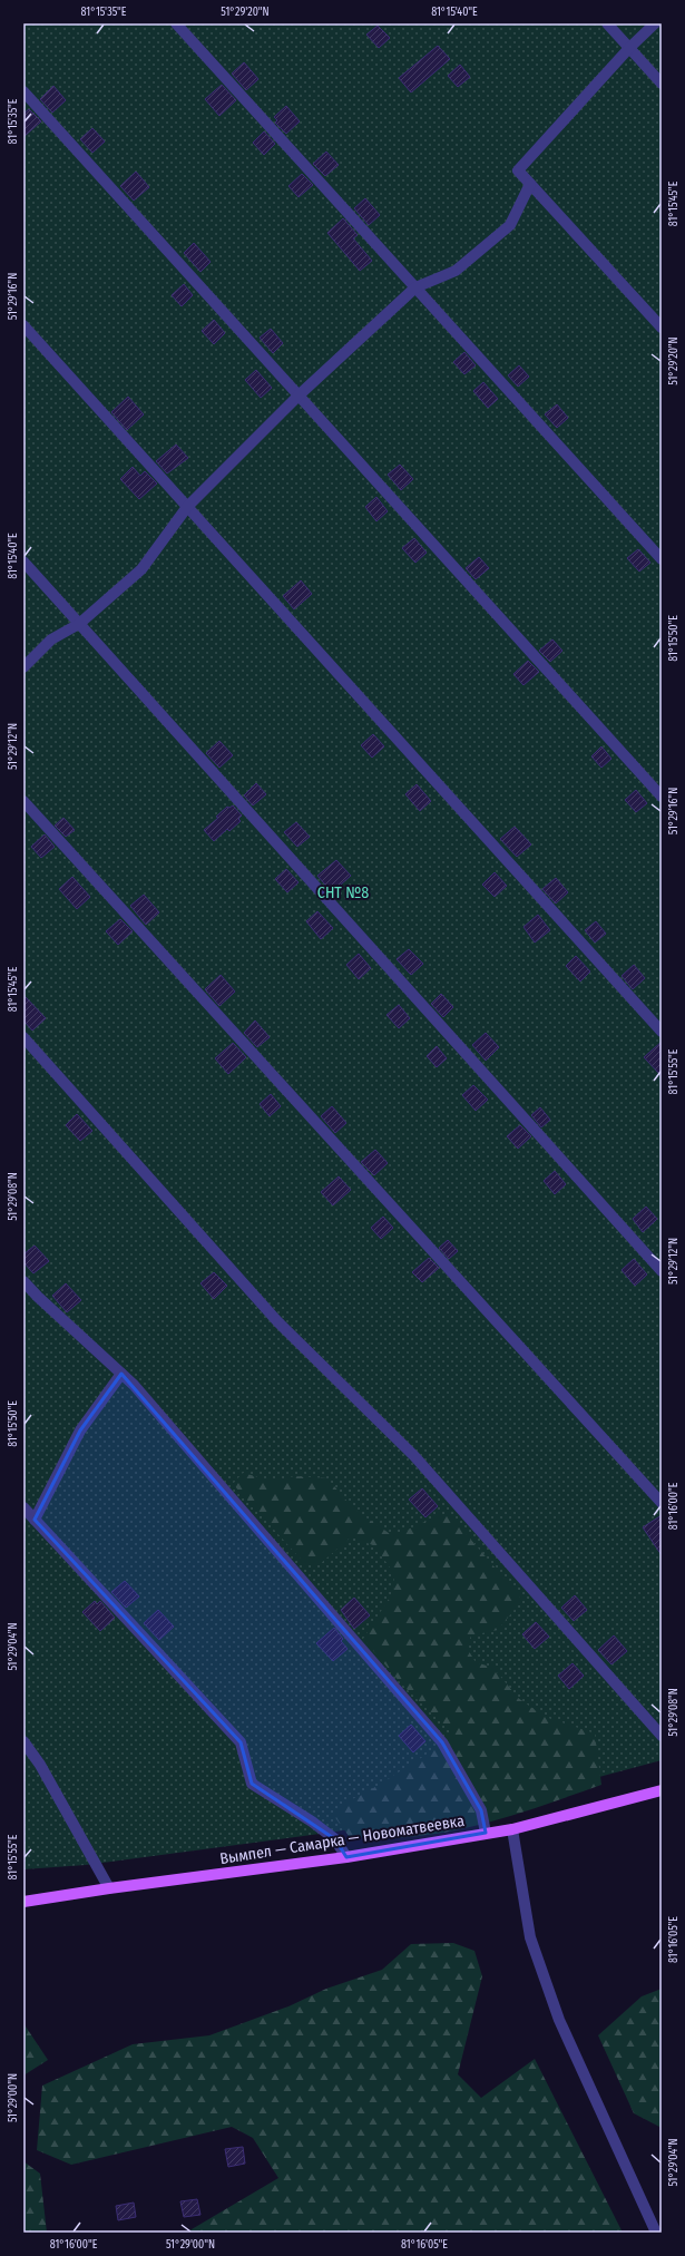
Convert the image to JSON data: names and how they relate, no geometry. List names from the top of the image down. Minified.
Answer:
{"streets":{"main road":["Вымпел — Самарка — Новоматвеевка"]},"parks":["СНТ №8"],"coordinates":["81°15'35\"E","51°29'20\"N","81°15'40\"E","81°15'45\"E","51°29'16\"N","81°15'50\"E","51°29'12\"N","81°15'55\"E","51°29'08\"N","81°16'00\"E","51°29'04\"N","81°16'05\"E","51°29'00\"N"]}
